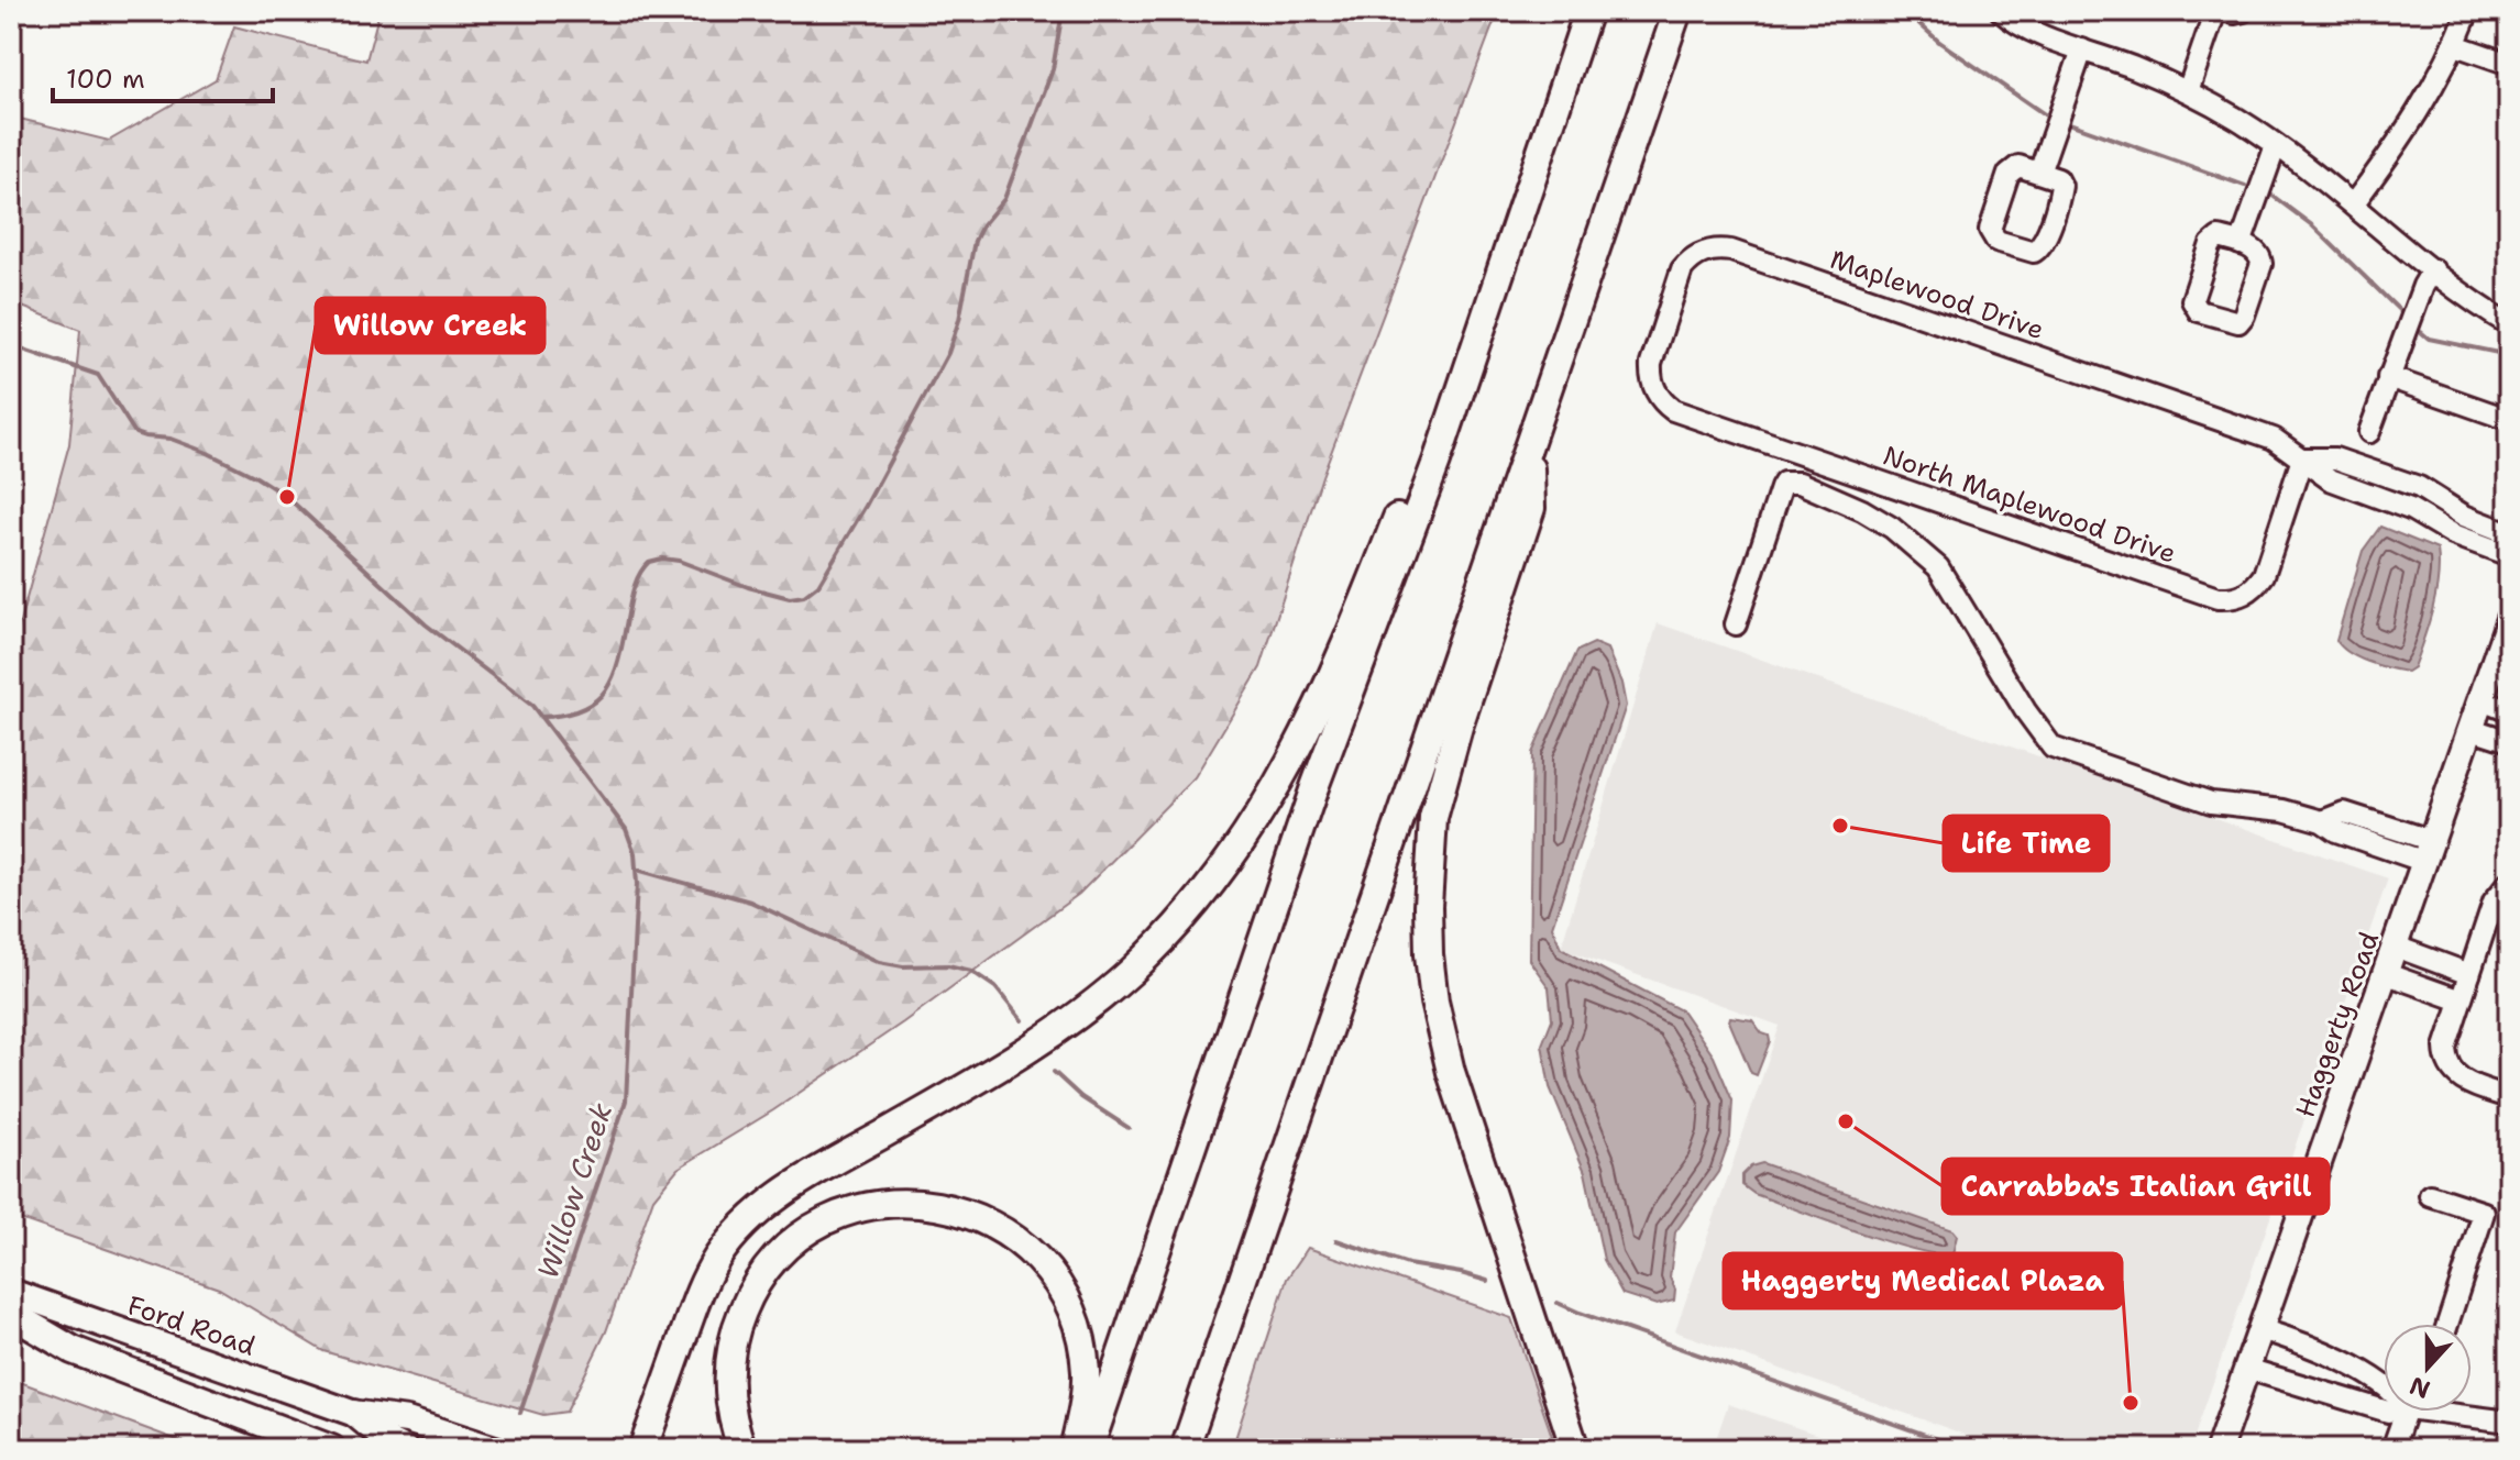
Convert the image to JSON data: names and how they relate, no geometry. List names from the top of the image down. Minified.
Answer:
{"streets":{"main road":["Haggerty Road","Ford Road"],"street":["Maplewood Drive","North Maplewood Drive"]},"crossings":[["Maplewood Drive","North Maplewood Drive"]],"water":["Willow Creek"],"places":["Willow Creek","Life Time","Carrabba's Italian Grill","Haggerty Medical Plaza"],"scale_bar":"100 m","north":"bottom"}
